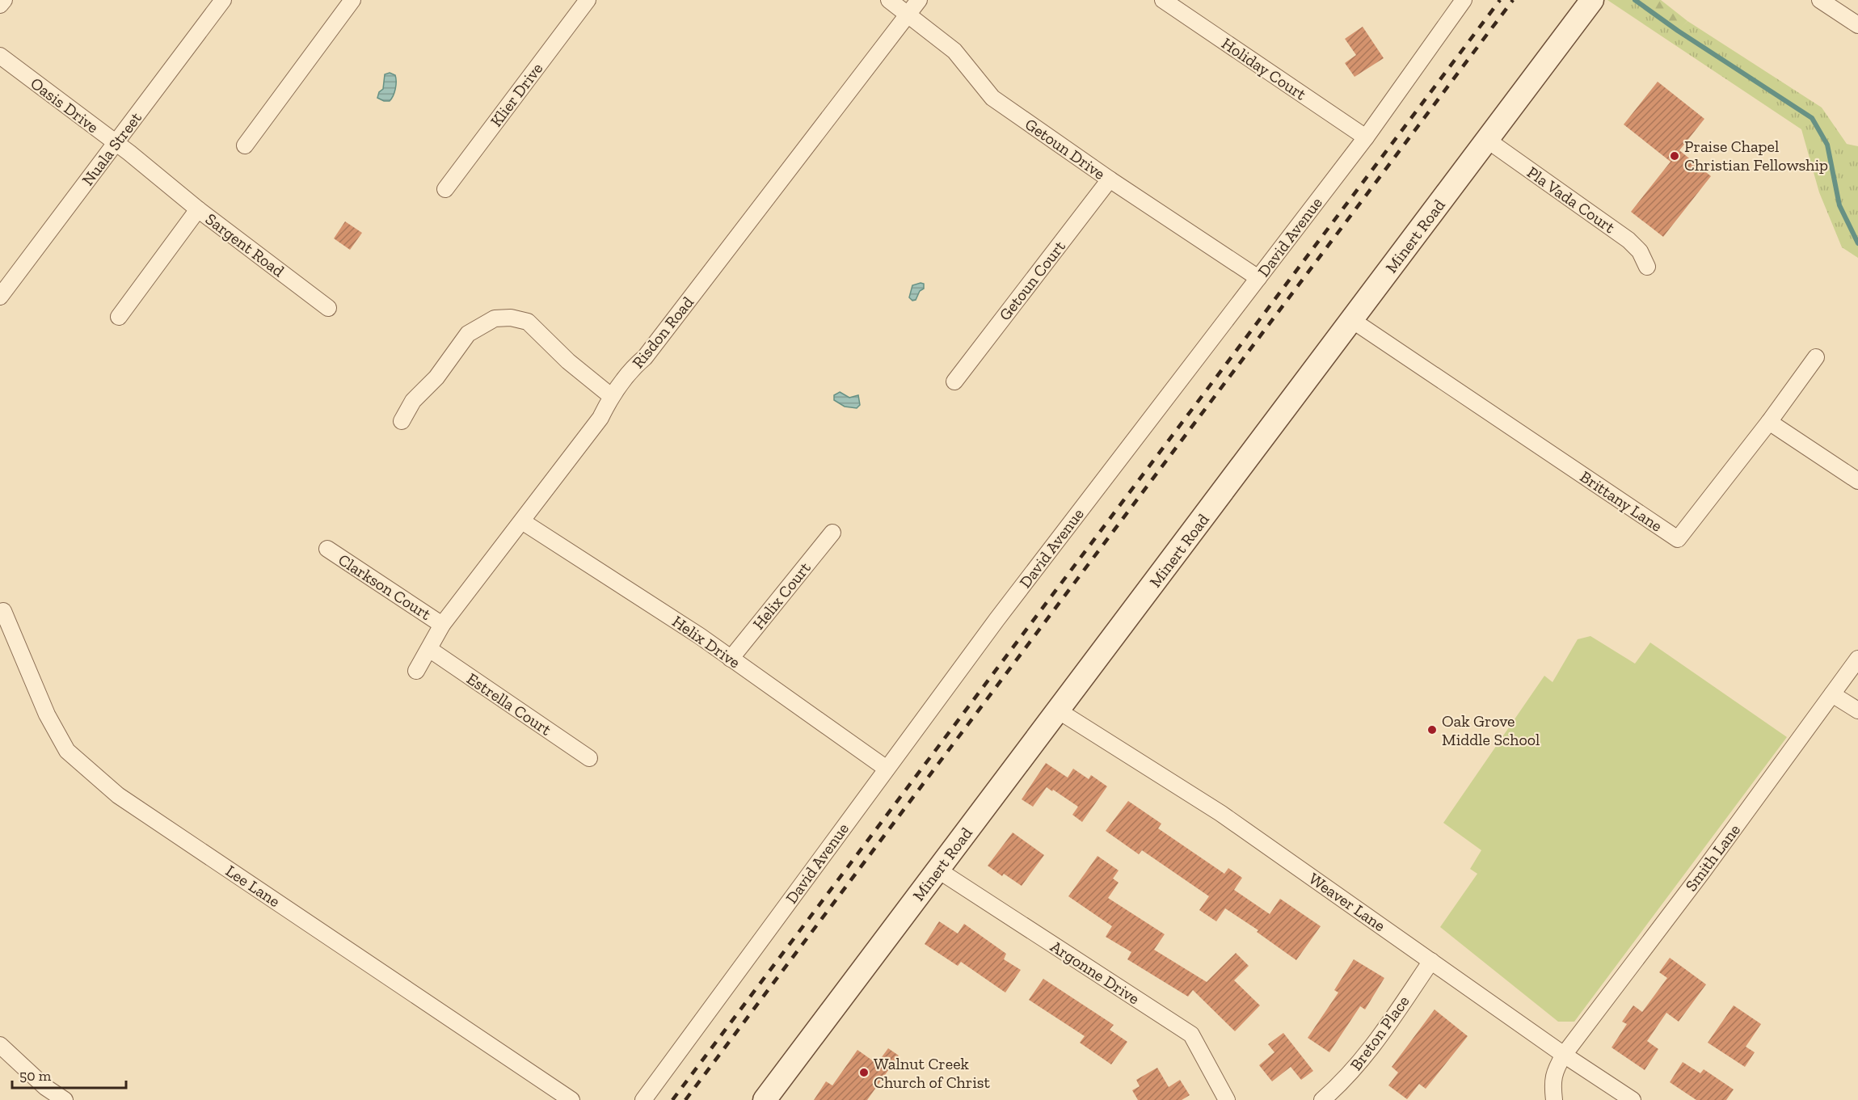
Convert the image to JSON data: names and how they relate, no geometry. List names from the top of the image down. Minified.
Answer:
{"streets":{"street":["Holiday Court","Klier Drive","Oasis Drive","Nuala Street","Getoun Drive","Pla Vada Court","Minert Road","David Avenue","Sargent Road","Getoun Court","Risdon Road","Brittany Lane","Clarkson Court","Helix Court","Helix Drive","Estrella Court","Smith Lane","Lee Lane","Weaver Lane","Argonne Drive","Breton Place"]},"crossings":[["Holiday Court","David Avenue"],["Oasis Drive","Nuala Street"],["Oasis Drive","Sargent Road"],["Getoun Drive","David Avenue"],["Getoun Drive","Getoun Court"],["Getoun Drive","Risdon Road"],["Pla Vada Court","Minert Road"],["Minert Road","Brittany Lane"],["Minert Road","Weaver Lane"],["Minert Road","Argonne Drive"],["David Avenue","Helix Drive"],["Risdon Road","Clarkson Court"],["Risdon Road","Helix Drive"],["Risdon Road","Estrella Court"],["Helix Court","Helix Drive"],["Smith Lane","Weaver Lane"],["Weaver Lane","Breton Place"]],"places":["Praise Chapel Christian Fellowship","Oak Grove Middle School","Walnut Creek Church of Christ"],"scale_bar":"50 m"}
